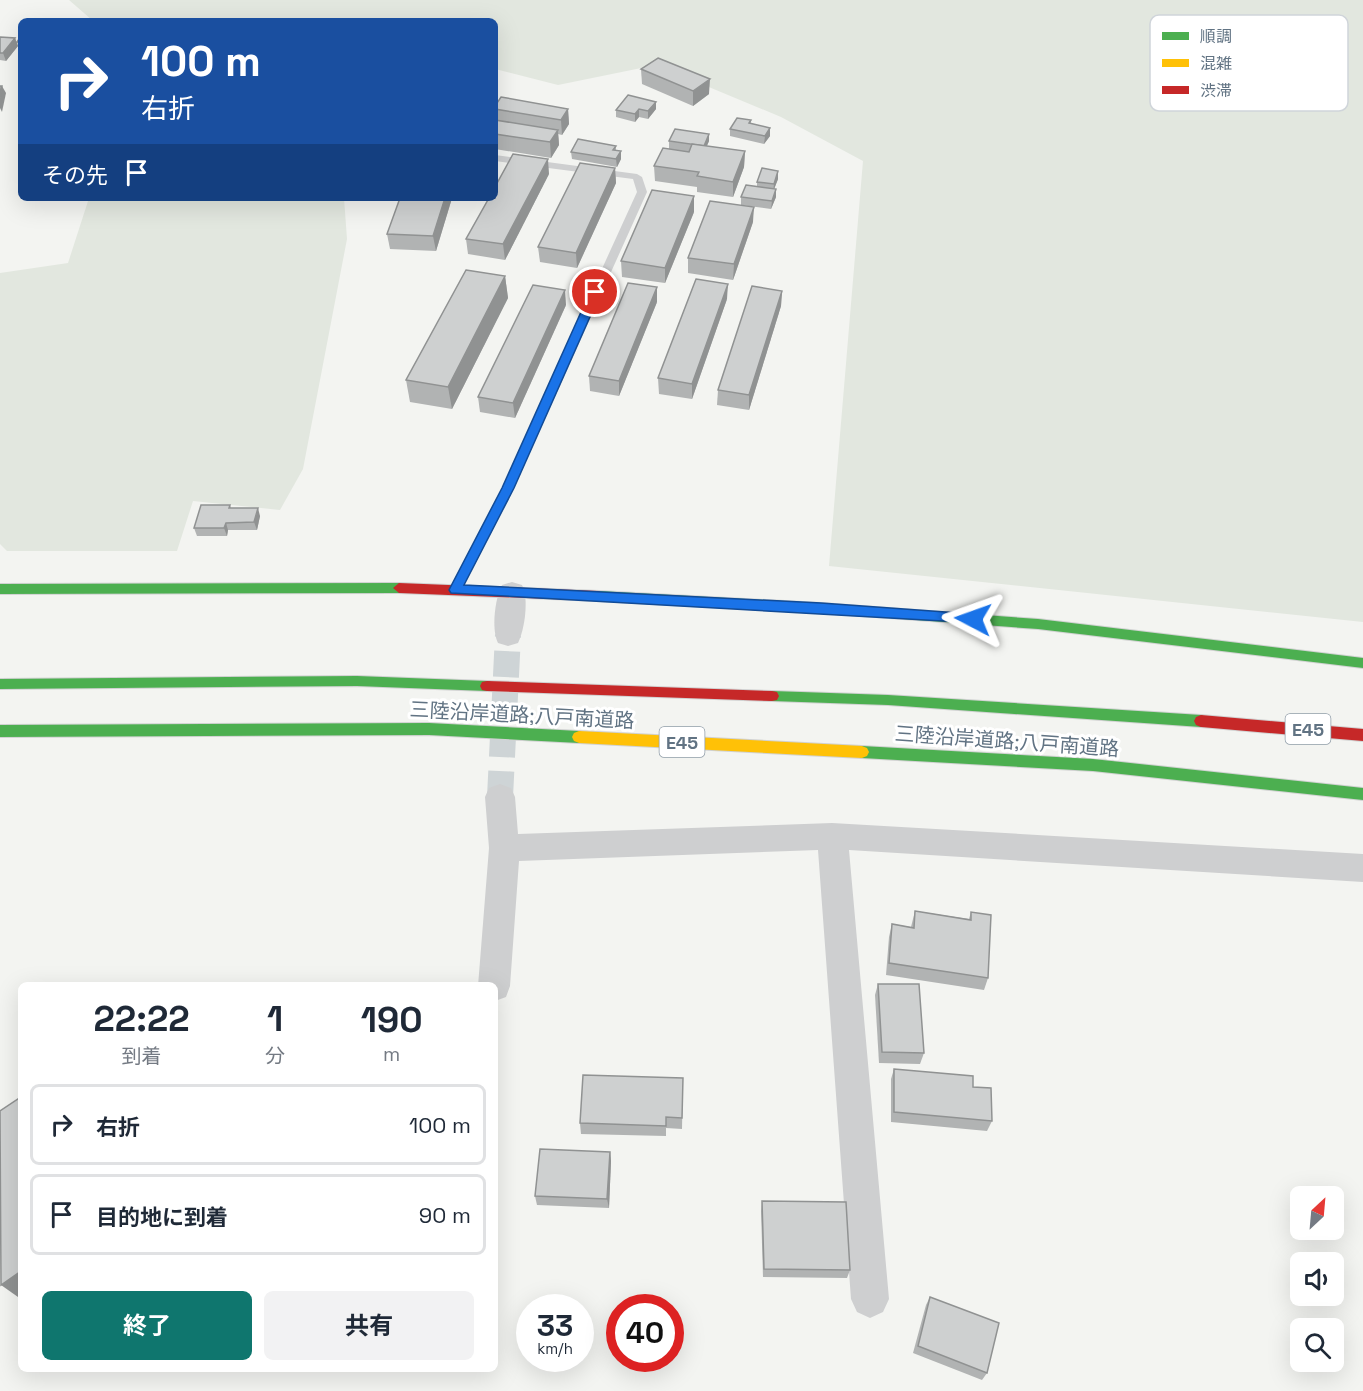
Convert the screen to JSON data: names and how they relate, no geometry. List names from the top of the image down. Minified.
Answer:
{"streets":{"main road":["三陸沿岸道路;八戸南道路","E45"]},"legend":["順調","混雑","渋滞"],"north":"top right","page":{"turn":["100 m","右折"],"then":"その先","eta":["22:22","到着","1","分","190","m"],"list":[{"name":"右折","value":"100 m"},{"name":"目的地に到着","value":"90 m"}],"buttons":["終了","共有"],"speed":"33 km/h","limit":"40"}}
